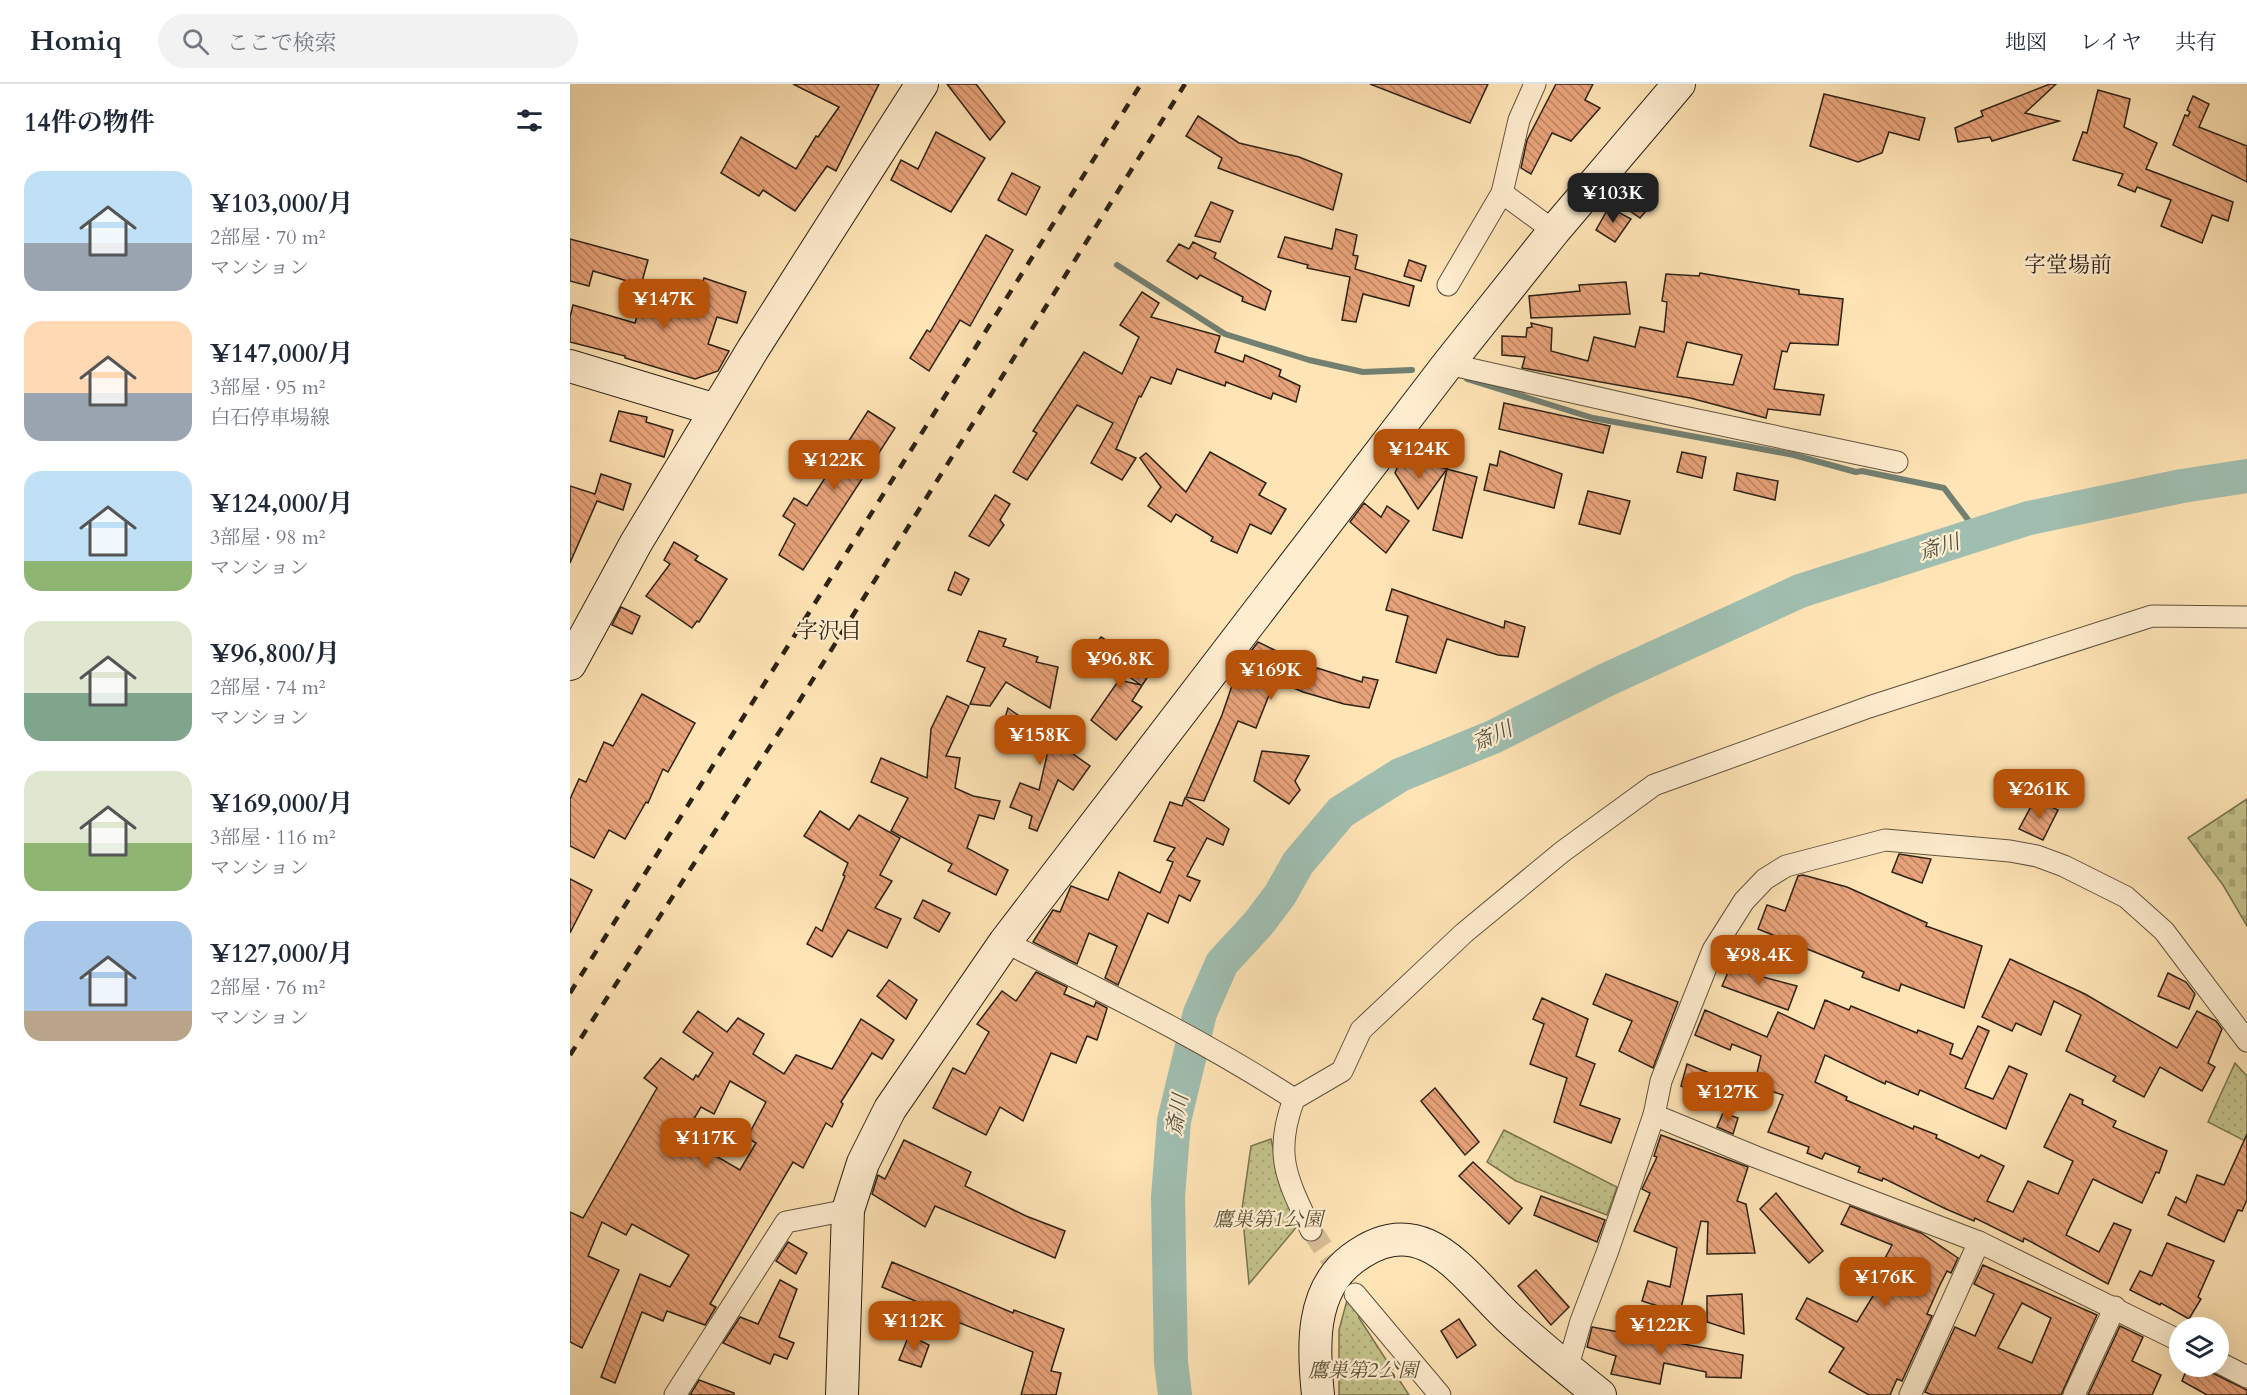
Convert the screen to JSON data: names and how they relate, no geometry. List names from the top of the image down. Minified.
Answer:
{"districts":["字堂場前","字沢目"],"water":["斎川"],"parks":["鷹巣第1公園","鷹巣第2公園"],"page":{"header":"Homiq","search":"ここで検索","nav":["地図","レイヤ","共有"],"heading":"14件の物件","list":[{"name":"¥103,000/月","note":"2部屋 · 70 m² · マンション"},{"name":"¥147,000/月","note":"3部屋 · 95 m² · 白石停車場線"},{"name":"¥124,000/月","note":"3部屋 · 98 m² · マンション"},{"name":"¥96,800/月","note":"2部屋 · 74 m² · マンション"},{"name":"¥169,000/月","note":"3部屋 · 116 m² · マンション"},{"name":"¥127,000/月","note":"2部屋 · 76 m² · マンション"}],"price":["¥103K","¥147K","¥124K","¥122K","¥96.8K","¥169K","¥158K","¥261K","¥98.4K","¥127K","¥117K","¥176K","¥112K","¥122K"]}}
